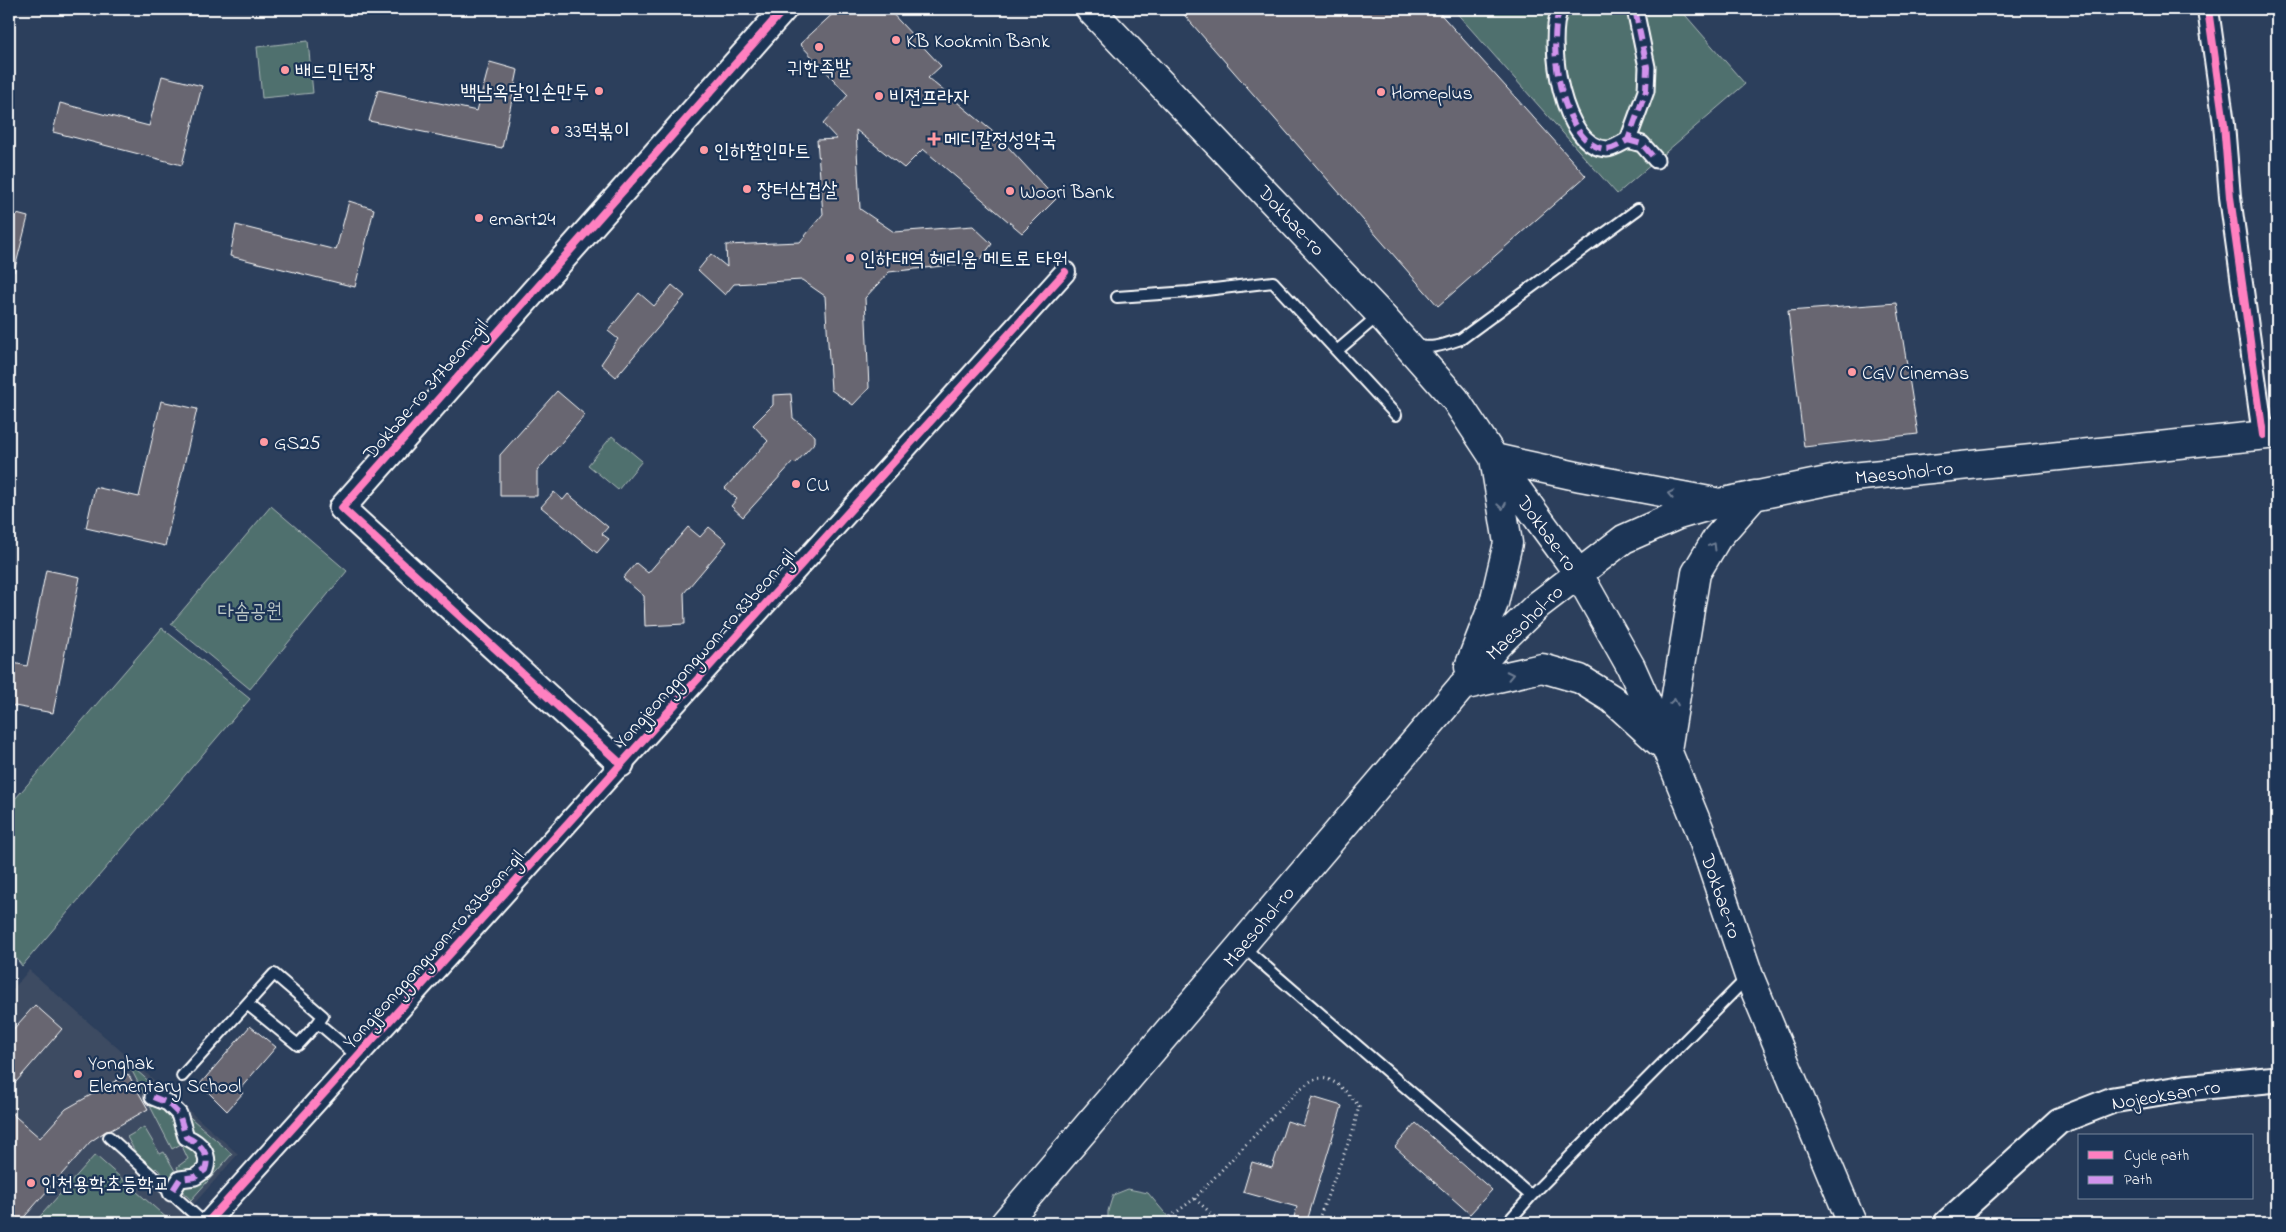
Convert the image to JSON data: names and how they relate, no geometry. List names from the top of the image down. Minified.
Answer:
{"streets":{"main road":["Dokbae-ro","Maesohol-ro"],"street":["Dokbae-ro 317beon-gil","Yongjeonggongwon-ro 83beon-gil","Nojeoksan-ro"]},"crossings":[["Dokbae-ro","Maesohol-ro"],["Dokbae-ro 317beon-gil","Yongjeonggongwon-ro 83beon-gil"]],"parks":["다솜공원"],"places":{"other":["KB Kookmin Bank","귀한족발","배드민턴장","백남옥달인손만두","Homeplus","비젼프라자","33떡볶이","인하할인마트","장터삼겹살","Woori Bank","emart24","인하대역 헤리움 메트로 타워","CGV Cinemas","GS25","CU","Yonghak Elementary School","인천용학초등학교"],"health":["메디칼정성약국"]},"legend":["Cycle path","Path"]}
